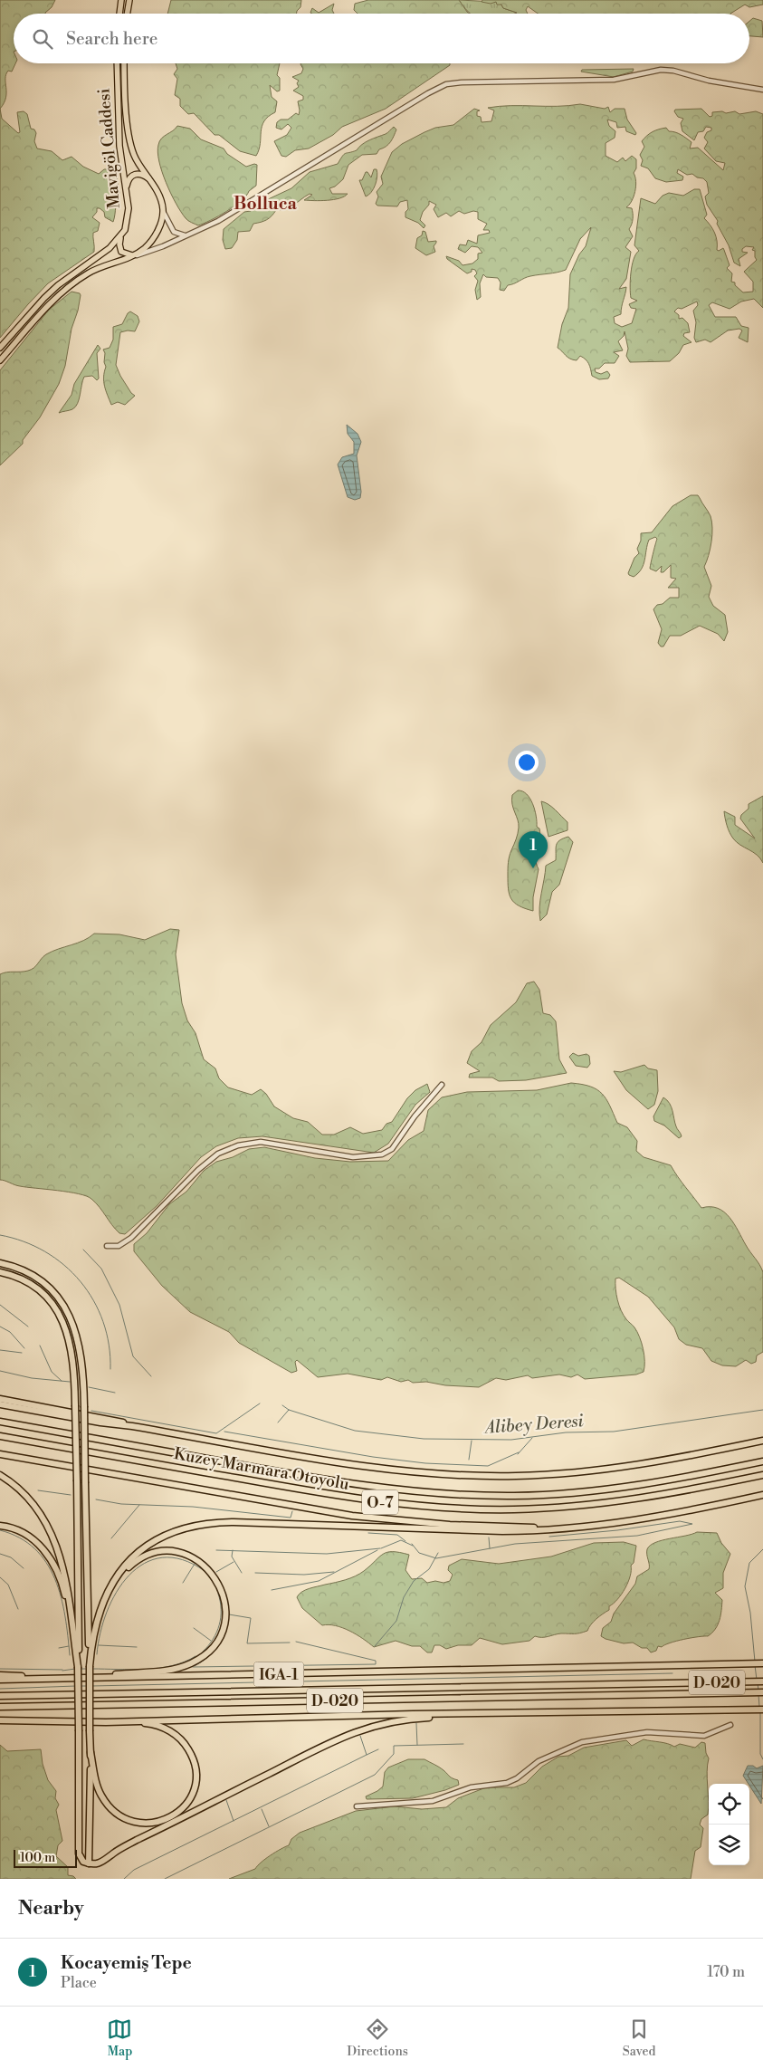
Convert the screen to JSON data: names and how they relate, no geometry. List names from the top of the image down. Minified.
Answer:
{"streets":{"highway":["Kuzey Marmara Otoyolu","O-7","IGA-1","D-020"],"main road":["Mavigöl Caddesi"]},"districts":["Bolluca"],"water":["Alibey Deresi"],"scale_bar":"100 m","page":{"search":"Search here","pins":"1","scale":"100 m","heading":"Nearby","list":[{"mark":"1","name":"Kocayemiş Tepe","note":"Place","value":"170 m"}],"nav":["Map","Directions","Saved"]}}
